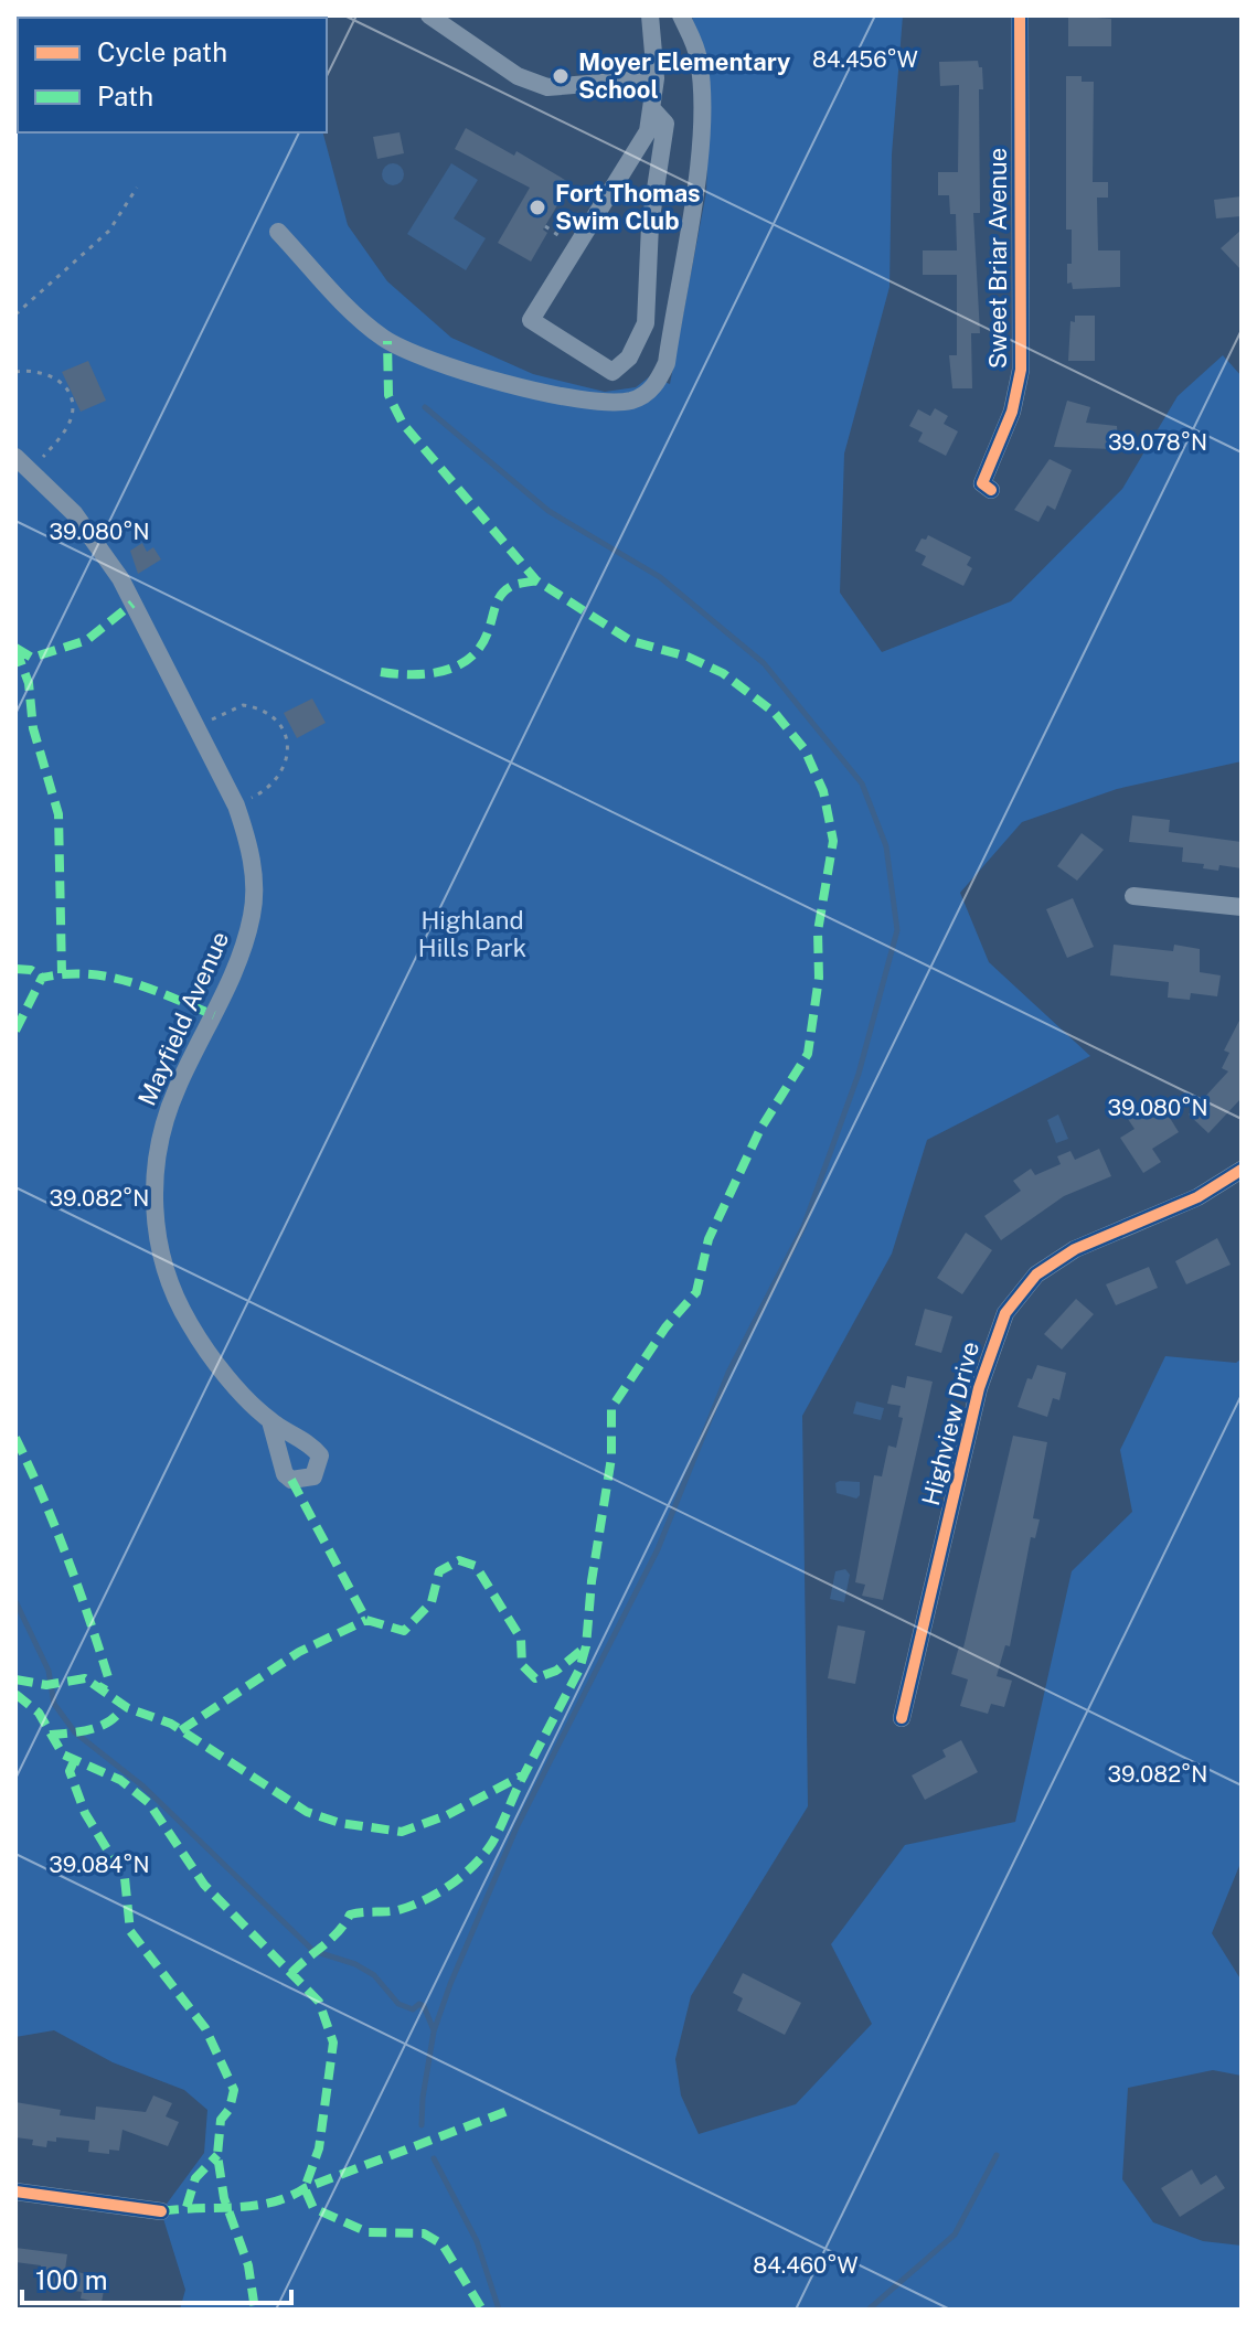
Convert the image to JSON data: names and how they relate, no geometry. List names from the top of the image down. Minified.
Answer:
{"streets":{"street":["Sweet Briar Avenue","Mayfield Avenue","Highview Drive"]},"parks":["Highland Hills Park"],"places":["Moyer Elementary School","Fort Thomas Swim Club"],"legend":["Cycle path","Path"],"scale_bar":"100 m","coordinates":["84.456°W","39.078°N","39.080°N","39.082°N","39.084°N","84.460°W"]}
